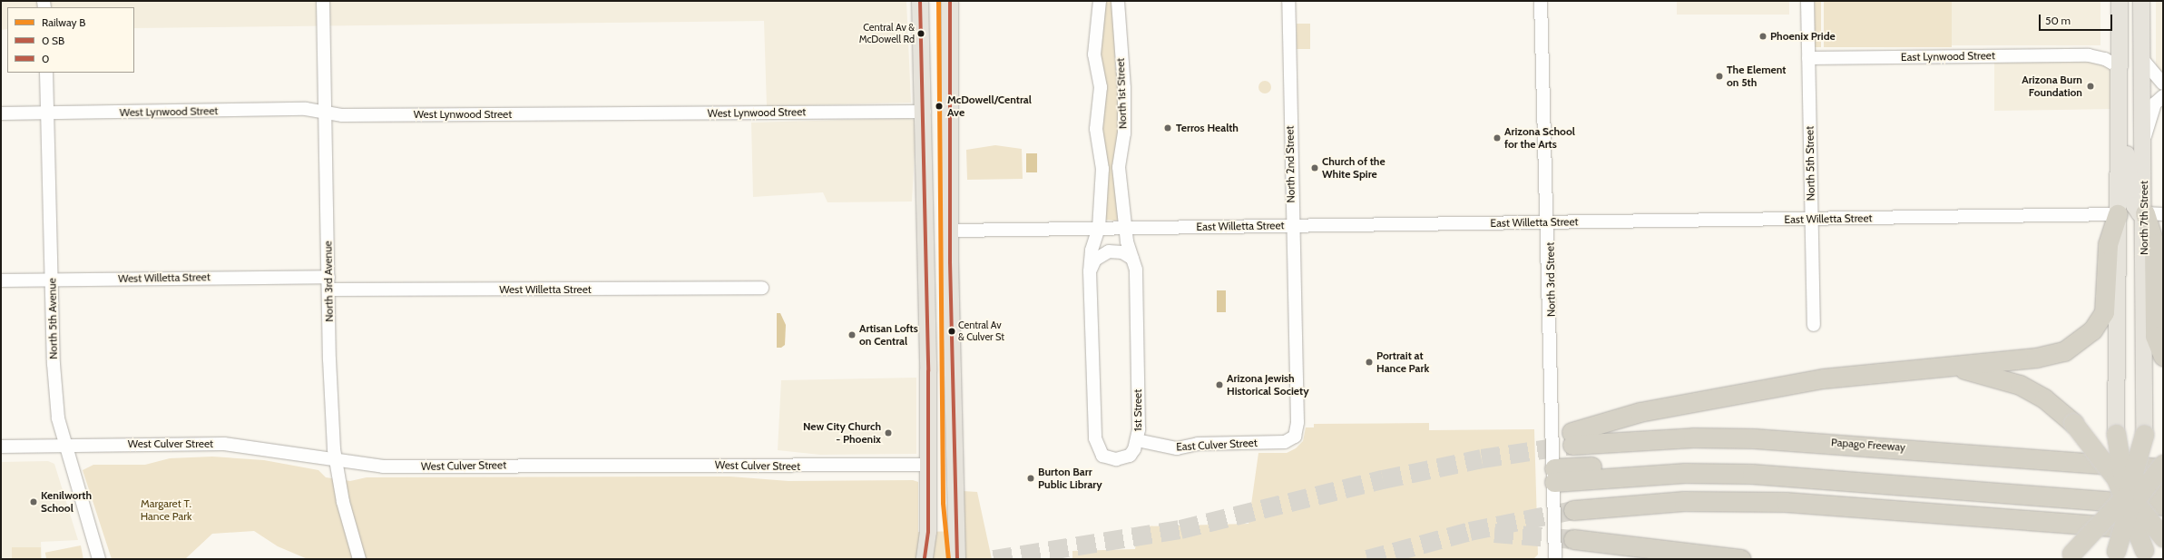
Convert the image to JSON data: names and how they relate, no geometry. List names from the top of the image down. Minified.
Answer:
{"streets":{"highway":["Papago Freeway"],"main road":["North 7th Street"],"street":["East Lynwood Street","North 1st Street","West Lynwood Street","North 5th Street","North 2nd Street","East Willetta Street","West Willetta Street","North 3rd Street","North 3rd Avenue","North 5th Avenue","1st Street","West Culver Street","East Culver Street"]},"crossings":[["East Lynwood Street","North 5th Street"],["North 1st Street","East Willetta Street"],["North 1st Street","1st Street"],["West Lynwood Street","North 3rd Avenue"],["West Lynwood Street","North 5th Avenue"],["North 5th Street","East Willetta Street"],["North 2nd Street","East Willetta Street"],["North 2nd Street","East Culver Street"],["East Willetta Street","North 3rd Street"],["East Willetta Street","1st Street"],["West Willetta Street","North 3rd Avenue"],["West Willetta Street","North 5th Avenue"],["North 3rd Avenue","West Culver Street"],["North 5th Avenue","West Culver Street"],["1st Street","East Culver Street"]],"parks":["Margaret T. Hance Park"],"places":["Central Av & McDowell Rd","Phoenix Pride","The Element on 5th","Arizona Burn Foundation","McDowell/Central Ave","Terros Health","Arizona School for the Arts","Church of the White Spire","Central Av & Culver St","Artisan Lofts on Central","Portrait at Hance Park","Arizona Jewish Historical Society","New City Church - Phoenix","Burton Barr Public Library","Kenilworth School"],"lines":["rail line B","transit line 0"],"legend":["Railway B","0 SB","0"],"scale_bar":"50 m"}
